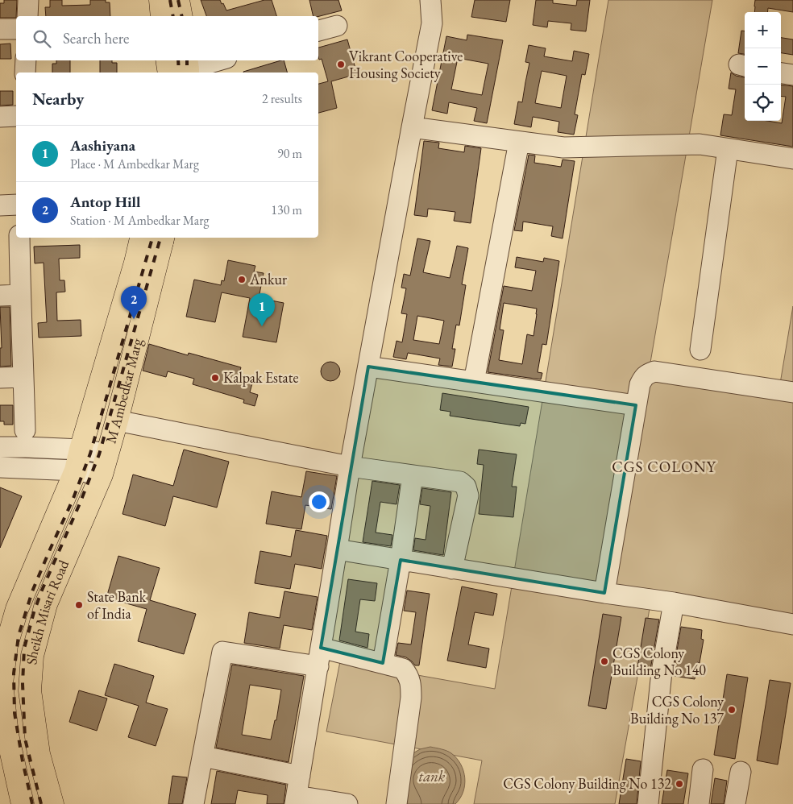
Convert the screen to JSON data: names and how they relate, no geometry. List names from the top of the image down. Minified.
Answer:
{"streets":{"main road":["M Ambedkar Marg","Sheikh Misari Road"]},"crossings":[["M Ambedkar Marg","Sheikh Misari Road"]],"districts":["CGS COLONY"],"water":["tank"],"places":["Vikrant Cooperative Housing Society","Ankur","Kalpak Estate","State Bank of India","CGS Colony Building No 140","CGS Colony Building No 137","CGS Colony Building No 132"],"page":{"map_buttons":["+","−"],"search":"Search here","heading":["Nearby","2 results"],"list":[{"mark":"1","name":"Aashiyana","note":"Place · M Ambedkar Marg","value":"90 m"},{"mark":"2","name":"Antop Hill","note":"Station · M Ambedkar Marg","value":"130 m"}],"pins":["2","1"]}}
